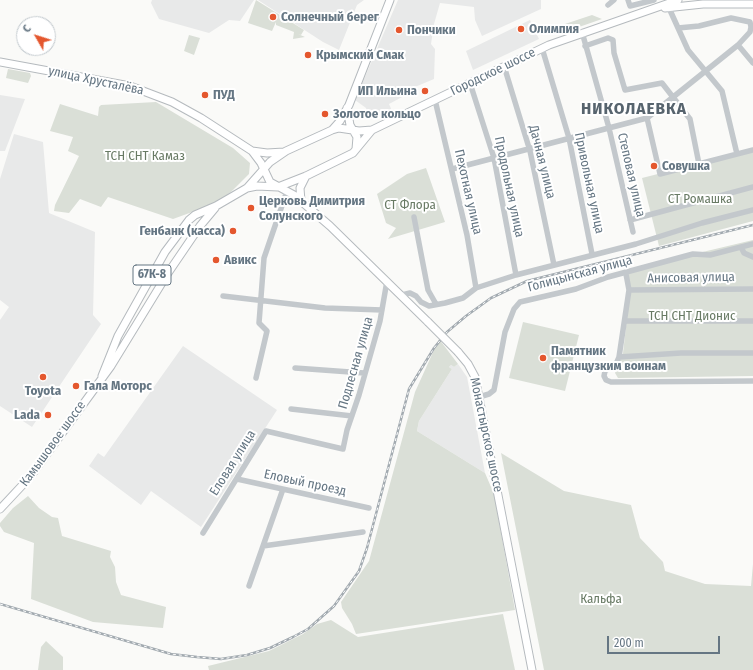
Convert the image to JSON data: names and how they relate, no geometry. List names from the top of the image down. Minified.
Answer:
{"streets":{"main road":["Городское шоссе","улица Хрусталёва","67К-8","Монастырское шоссе","Камышовое шоссе"],"street":["Дачная улица","Степовая улица","Привольная улица","Продольная улица","Пехотная улица","Голицынская улица","Анисовая улица","Подлесная улица","Еловая улица","Еловый проезд"]},"crossings":[["Городское шоссе","Дачная улица"],["Городское шоссе","Степовая улица"],["Городское шоссе","Привольная улица"],["Городское шоссе","Продольная улица"],["Городское шоссе","Пехотная улица"],["Городское шоссе","Камышовое шоссе"],["улица Хрусталёва","Камышовое шоссе"],["Голицынская улица","Монастырское шоссе"],["67К-8","Монастырское шоссе"],["67К-8","Камышовое шоссе"],["Подлесная улица","Монастырское шоссе"],["Подлесная улица","Еловая улица"],["Еловая улица","Еловый проезд"]],"districts":["НИКОЛАЕВКА"],"parks":["ТСН СНТ Камаз","СТ Ромашка","СТ Флора","ТСН СНТ Дионис","Кальфа"],"places":["Солнечный берег","Олимпия","Пончики","Крымский Смак","ИП Ильина","ПУД","Золотое кольцо","Совушка","Церковь Димитрия Солунского","Генбанк (касса)","Авикс","Памятник французким воинам","Toyota","Гала Моторс","Lada"],"scale_bar":"200 m","north":"top left"}
